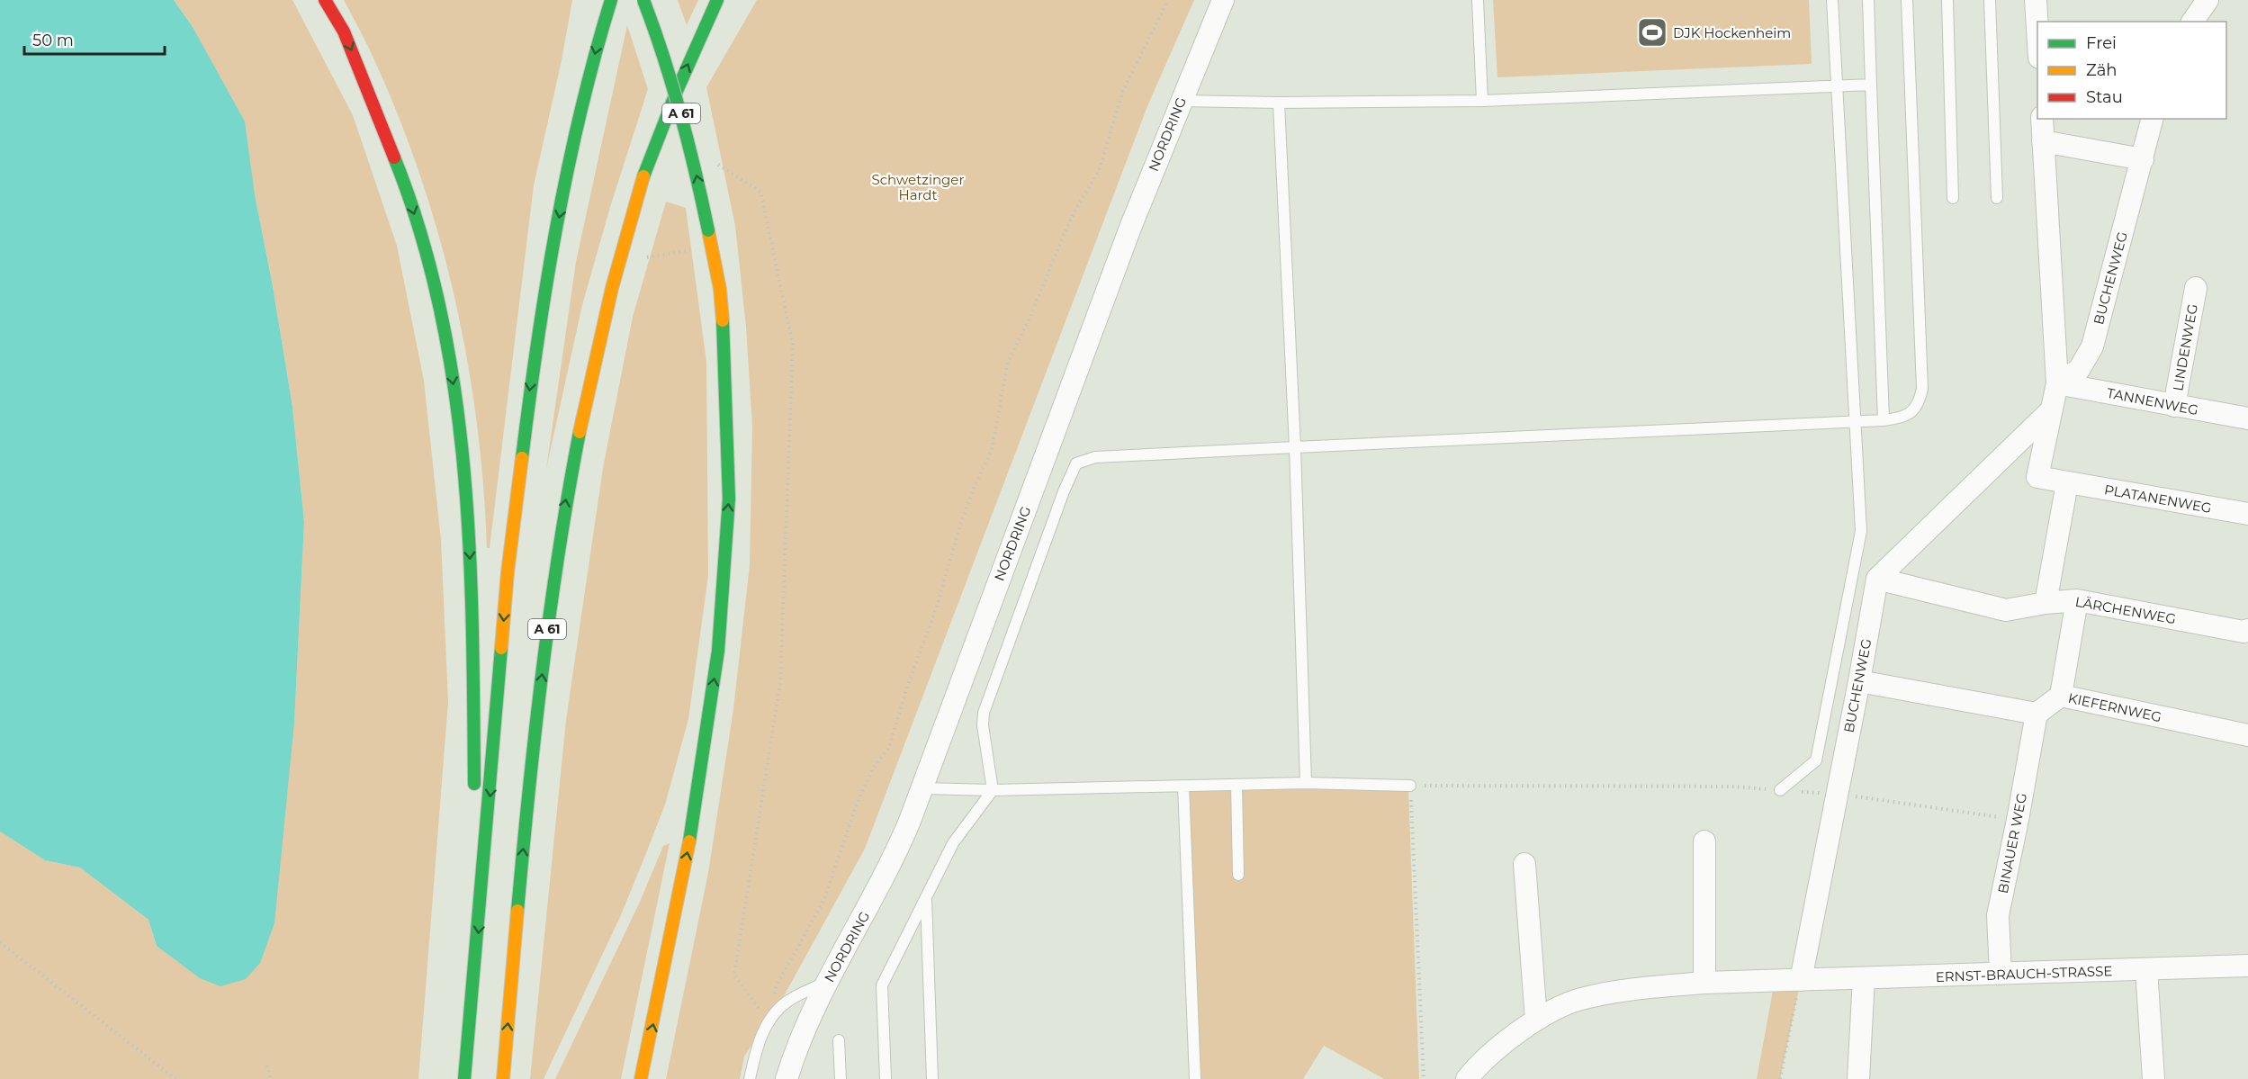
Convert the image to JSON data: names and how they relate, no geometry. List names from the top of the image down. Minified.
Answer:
{"streets":{"highway":["A 61"],"street":["NORDRING","BUCHENWEG","LINDENWEG","TANNENWEG","PLATANENWEG","LÄRCHENWEG","KIEFERNWEG","BINAUER WEG","ERNST-BRAUCH-STRASSE"]},"crossings":[["BUCHENWEG","TANNENWEG"],["BUCHENWEG","LÄRCHENWEG"],["LINDENWEG","TANNENWEG"],["KIEFERNWEG","BINAUER WEG"],["BINAUER WEG","ERNST-BRAUCH-STRASSE"]],"parks":["Schwetzinger Hardt"],"places":{"sports":["DJK Hockenheim"]},"legend":["Frei","Zäh","Stau"],"scale_bar":"50 m"}
